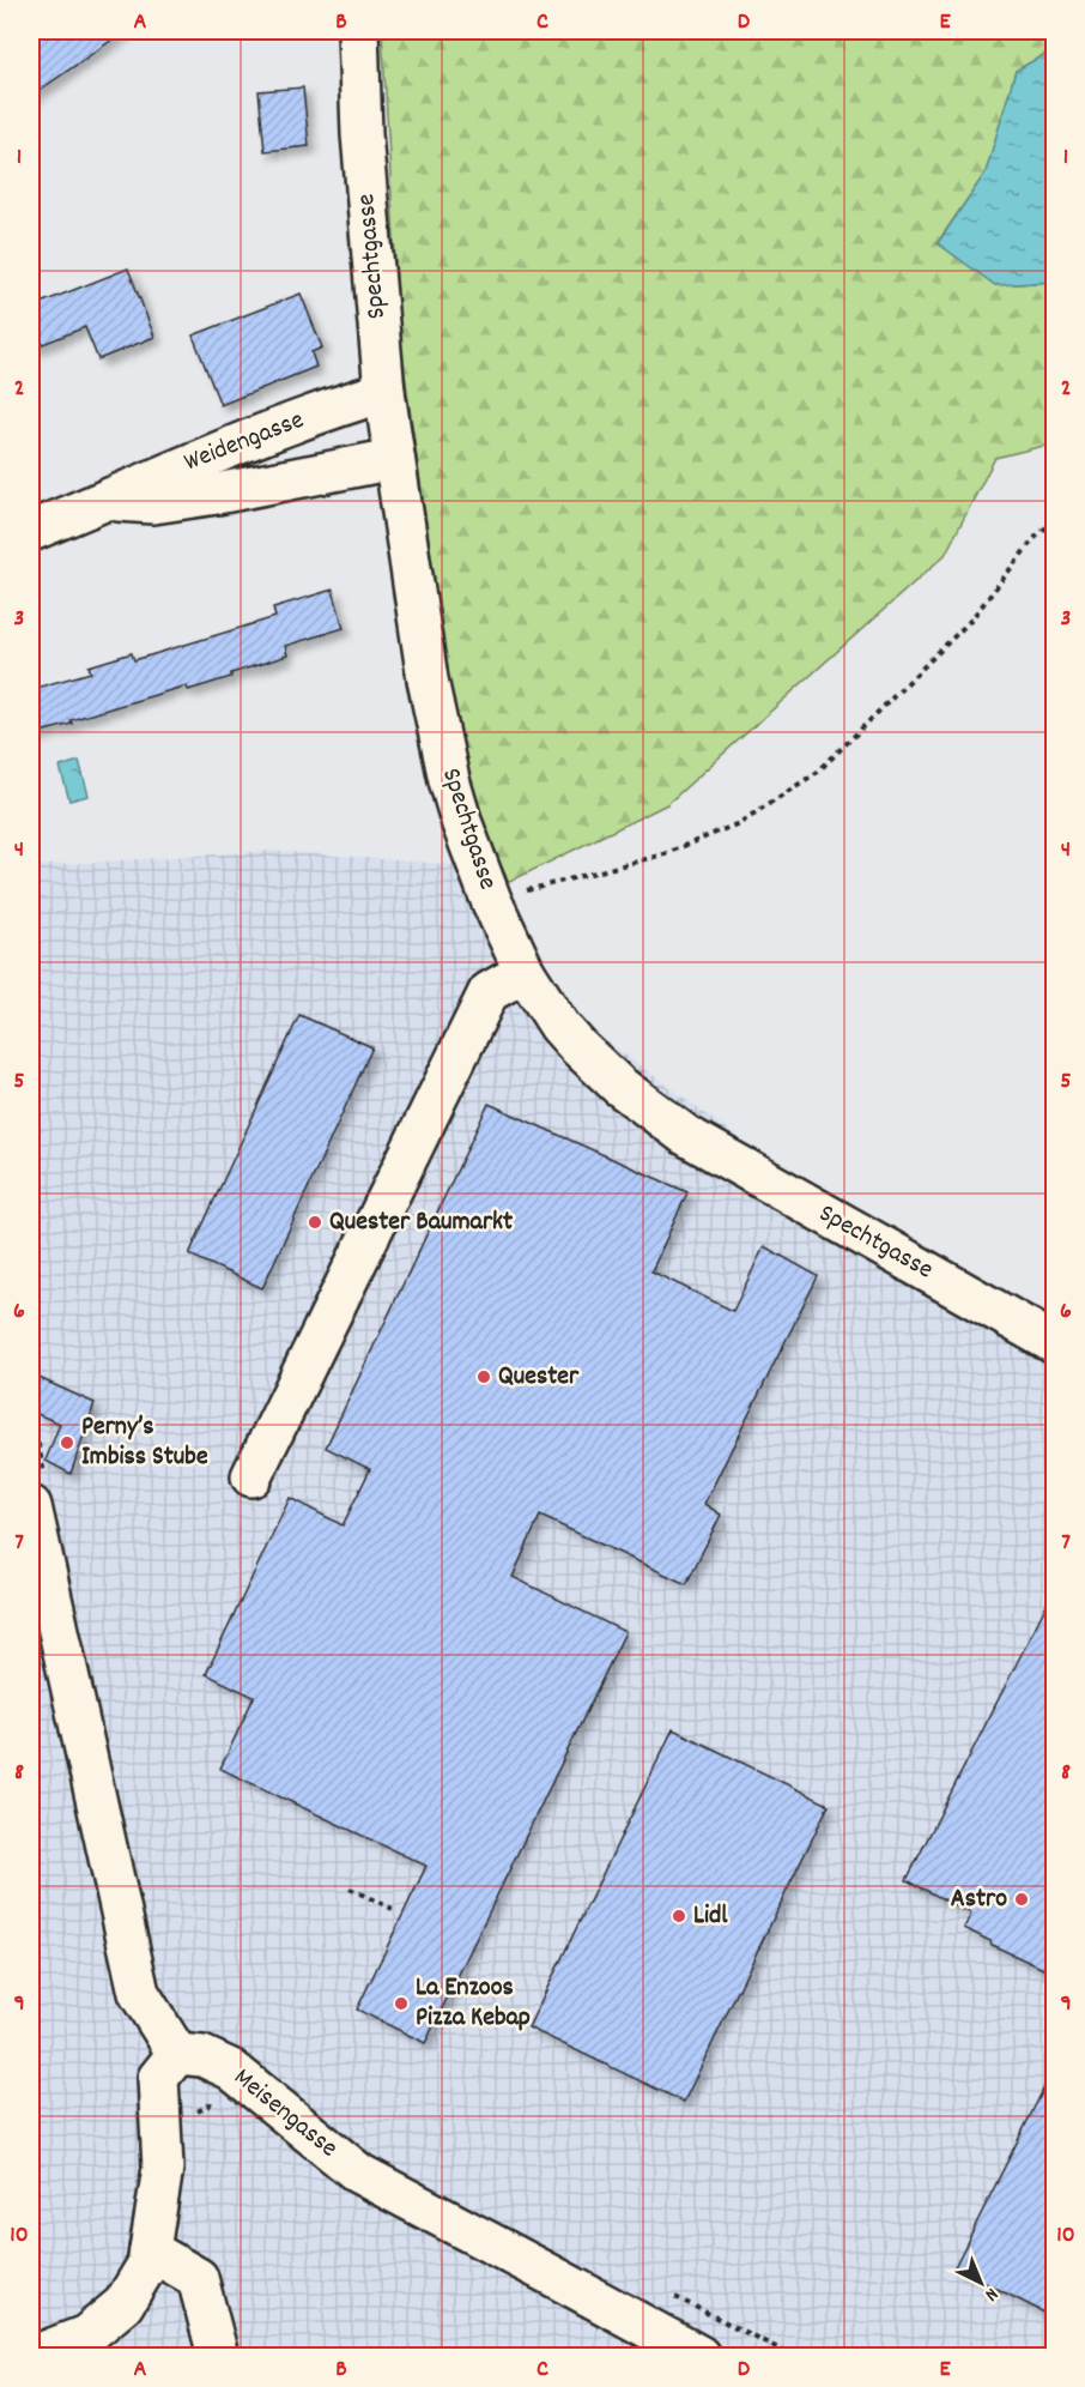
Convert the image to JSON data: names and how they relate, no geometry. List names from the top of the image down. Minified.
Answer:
{"streets":{"street":["Spechtgasse","Weidengasse","Meisengasse"]},"crossings":[["Spechtgasse","Weidengasse"]],"places":["Quester Baumarkt","Quester","Perny’s Imbiss Stube","Astro","Lidl","La Enzoos Pizza Kebap"],"north":"bottom right","grid":{"columns":["A","B","C","D","E"],"rows":["1","2","3","4","5","6","7","8","9","10"]}}
